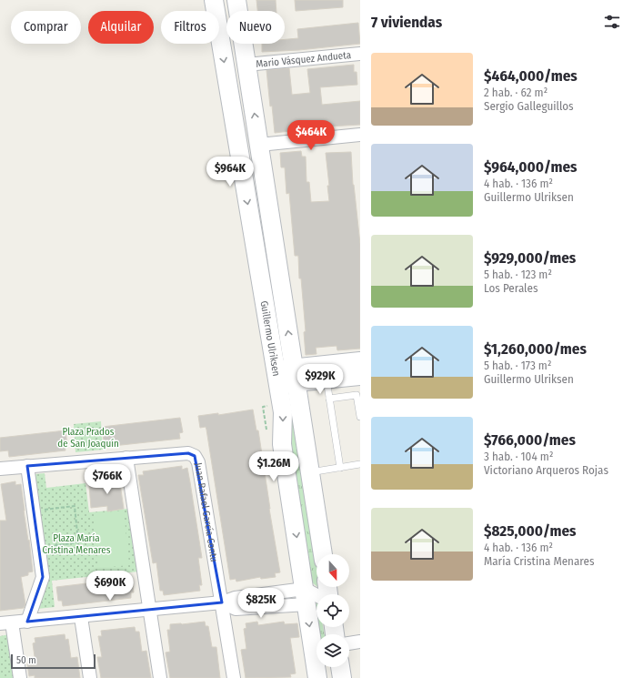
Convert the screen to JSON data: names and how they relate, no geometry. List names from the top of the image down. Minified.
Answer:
{"streets":{"main road":["Guillermo Ulriksen"],"street":["Mario Vásquez Andueta","Juan Rafael García Contu"]},"crossings":[["Mario Vásquez Andueta","Guillermo Ulriksen"]],"parks":["Plaza Prados de San Joaquín","Plaza María Cristina Menares"],"scale_bar":"50 m","north":"bottom","page":{"heading":"7 viviendas","chip":["Comprar","Alquilar","Filtros","Nuevo"],"list":[{"name":"$464,000/mes","note":"2 hab. · 62 m² · Sergio Galleguillos"},{"name":"$964,000/mes","note":"4 hab. · 136 m² · Guillermo Ulriksen"},{"name":"$929,000/mes","note":"5 hab. · 123 m² · Los Perales"},{"name":"$1,260,000/mes","note":"5 hab. · 173 m² · Guillermo Ulriksen"},{"name":"$766,000/mes","note":"3 hab. · 104 m² · Victoriano Arqueros Rojas"},{"name":"$825,000/mes","note":"4 hab. · 136 m² · María Cristina Menares"}],"price":["$464K","$964K","$929K","$1.26M","$766K","$690K","$825K"],"scale":"50 m"}}
